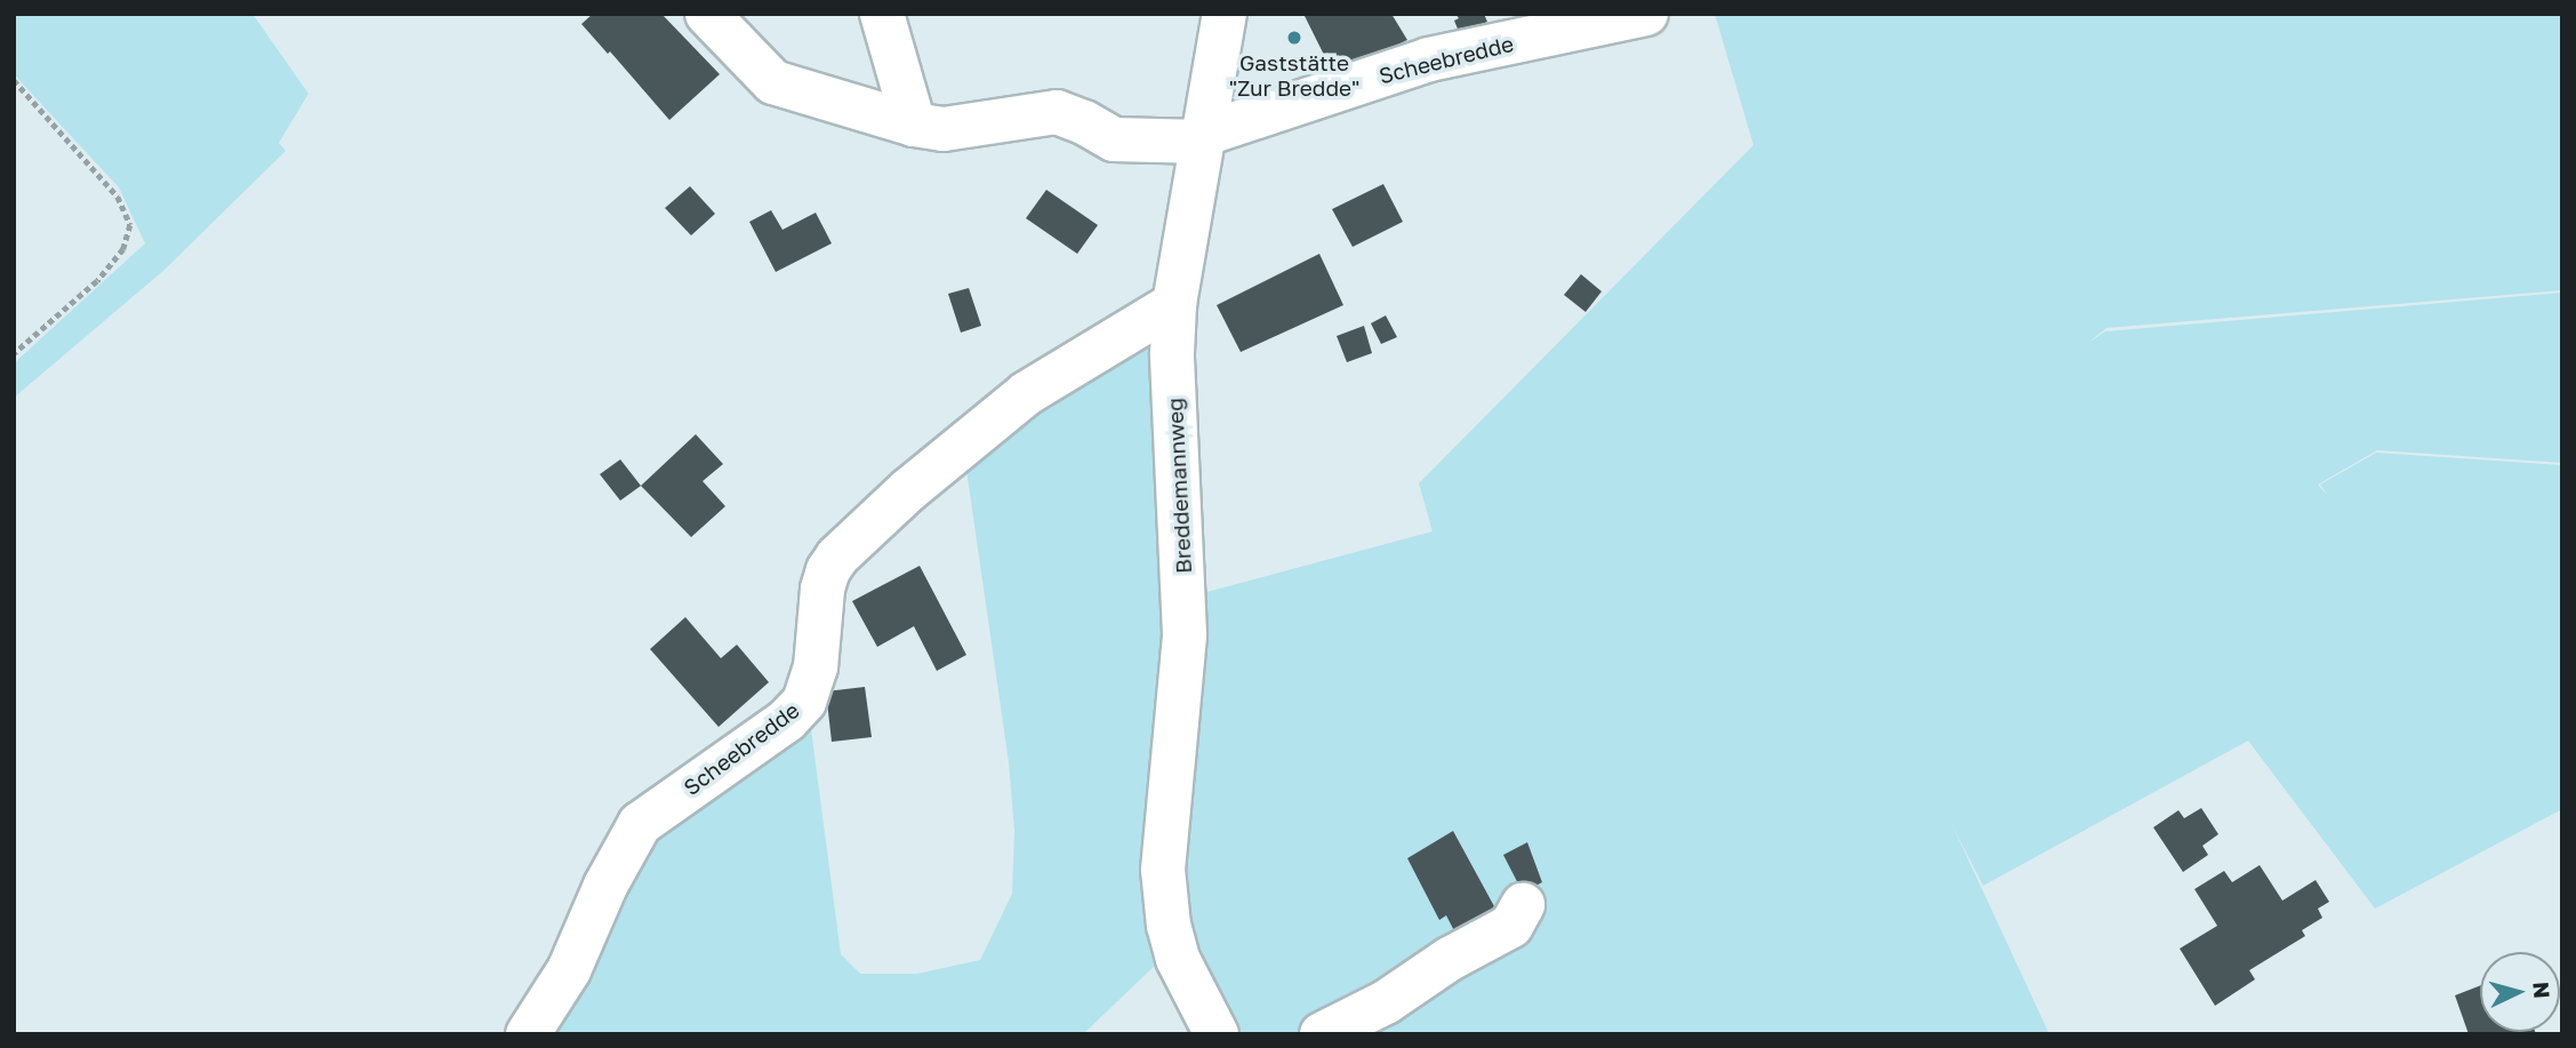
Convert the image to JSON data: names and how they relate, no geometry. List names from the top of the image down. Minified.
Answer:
{"streets":{"street":["Scheebredde","Breddemannweg"]},"crossings":[["Scheebredde","Breddemannweg"]],"places":["Gaststätte \"Zur Bredde\""],"north":"right"}
